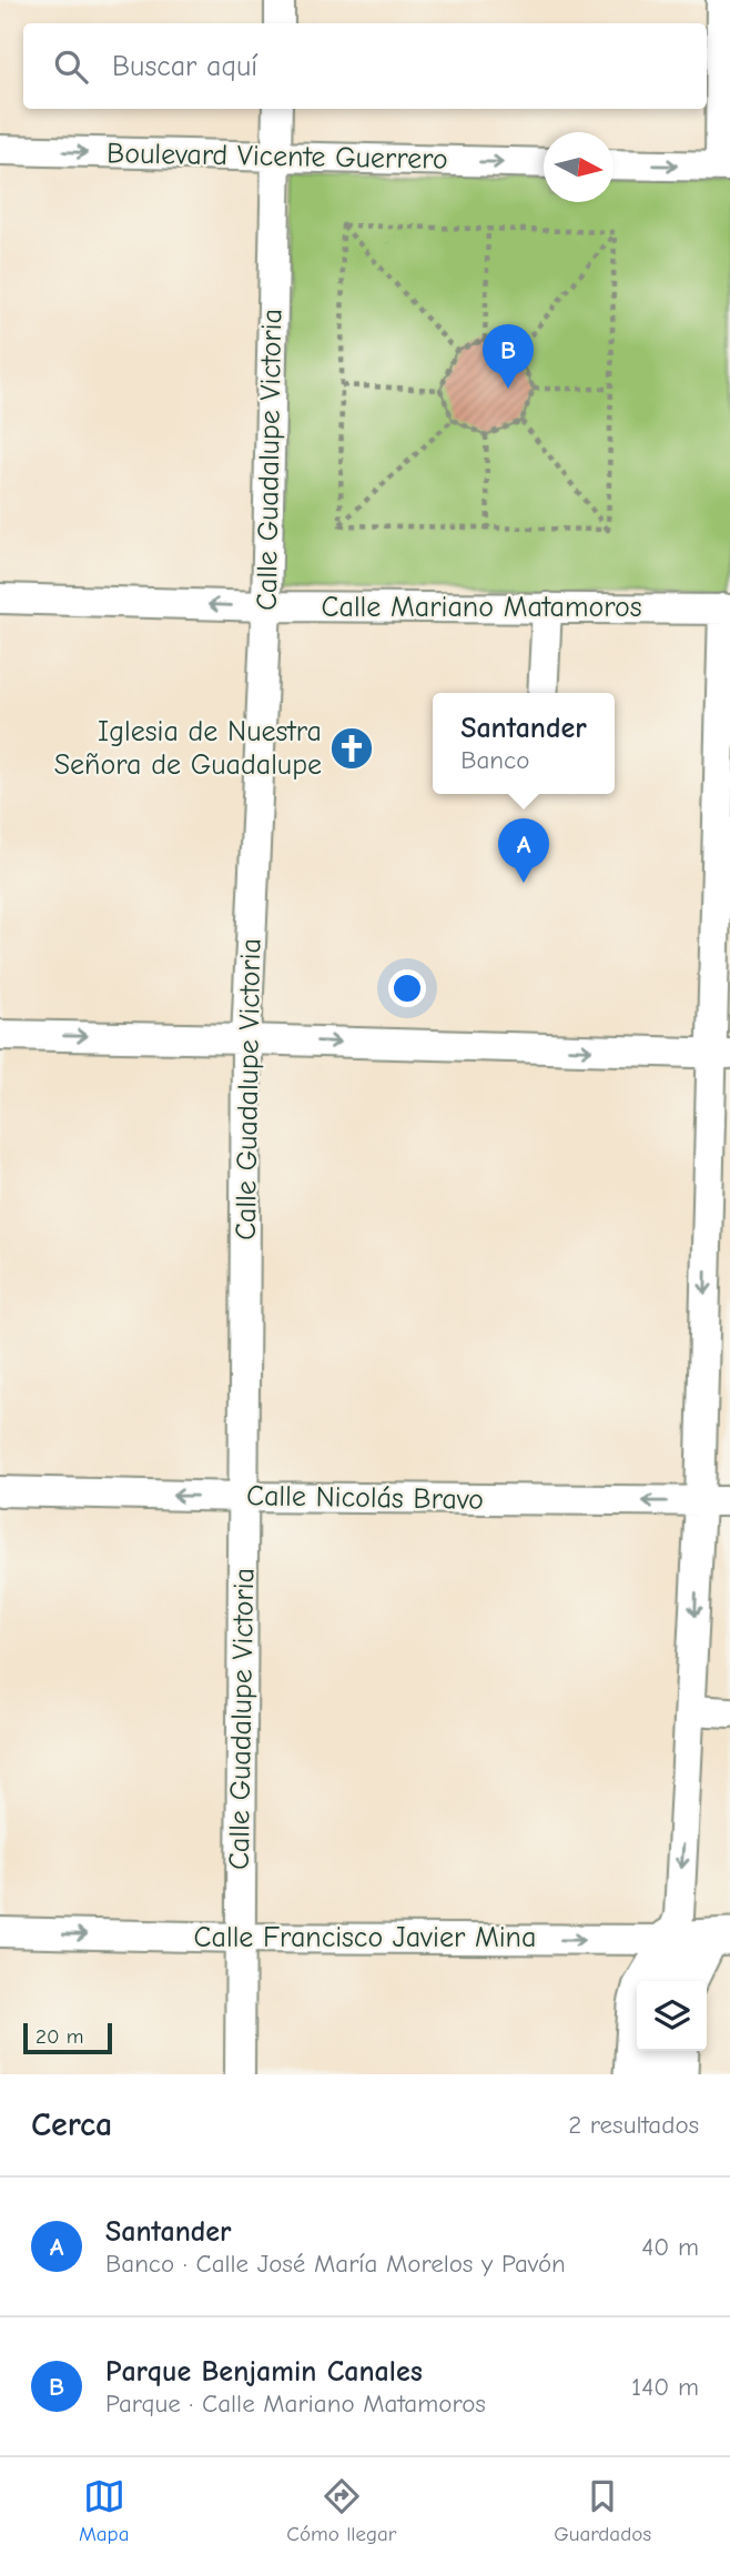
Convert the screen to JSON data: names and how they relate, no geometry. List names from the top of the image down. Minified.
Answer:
{"streets":{"street":["Boulevard Vicente Guerrero","Calle Guadalupe Victoria","Calle Mariano Matamoros","Calle Nicolás Bravo","Calle Francisco Javier Mina"]},"crossings":[["Boulevard Vicente Guerrero","Calle Guadalupe Victoria"],["Calle Guadalupe Victoria","Calle Mariano Matamoros"],["Calle Guadalupe Victoria","Calle Nicolás Bravo"],["Calle Guadalupe Victoria","Calle Francisco Javier Mina"]],"one_way":["Boulevard Vicente Guerrero","Calle Mariano Matamoros","Calle Nicolás Bravo","Calle Francisco Javier Mina"],"places":{"church":["Iglesia de Nuestra Señora de Guadalupe"]},"scale_bar":"20 m","north":"right","page":{"search":"Buscar aquí","pins":["B","A"],"popup":["Santander","Banco"],"scale":"20 m","heading":["Cerca","2 resultados"],"list":[{"mark":"A","name":"Santander","note":"Banco · Calle José María Morelos y Pavón","value":"40 m"},{"mark":"B","name":"Parque Benjamin Canales","note":"Parque · Calle Mariano Matamoros","value":"140 m"}],"nav":["Mapa","Cómo llegar","Guardados"]}}
